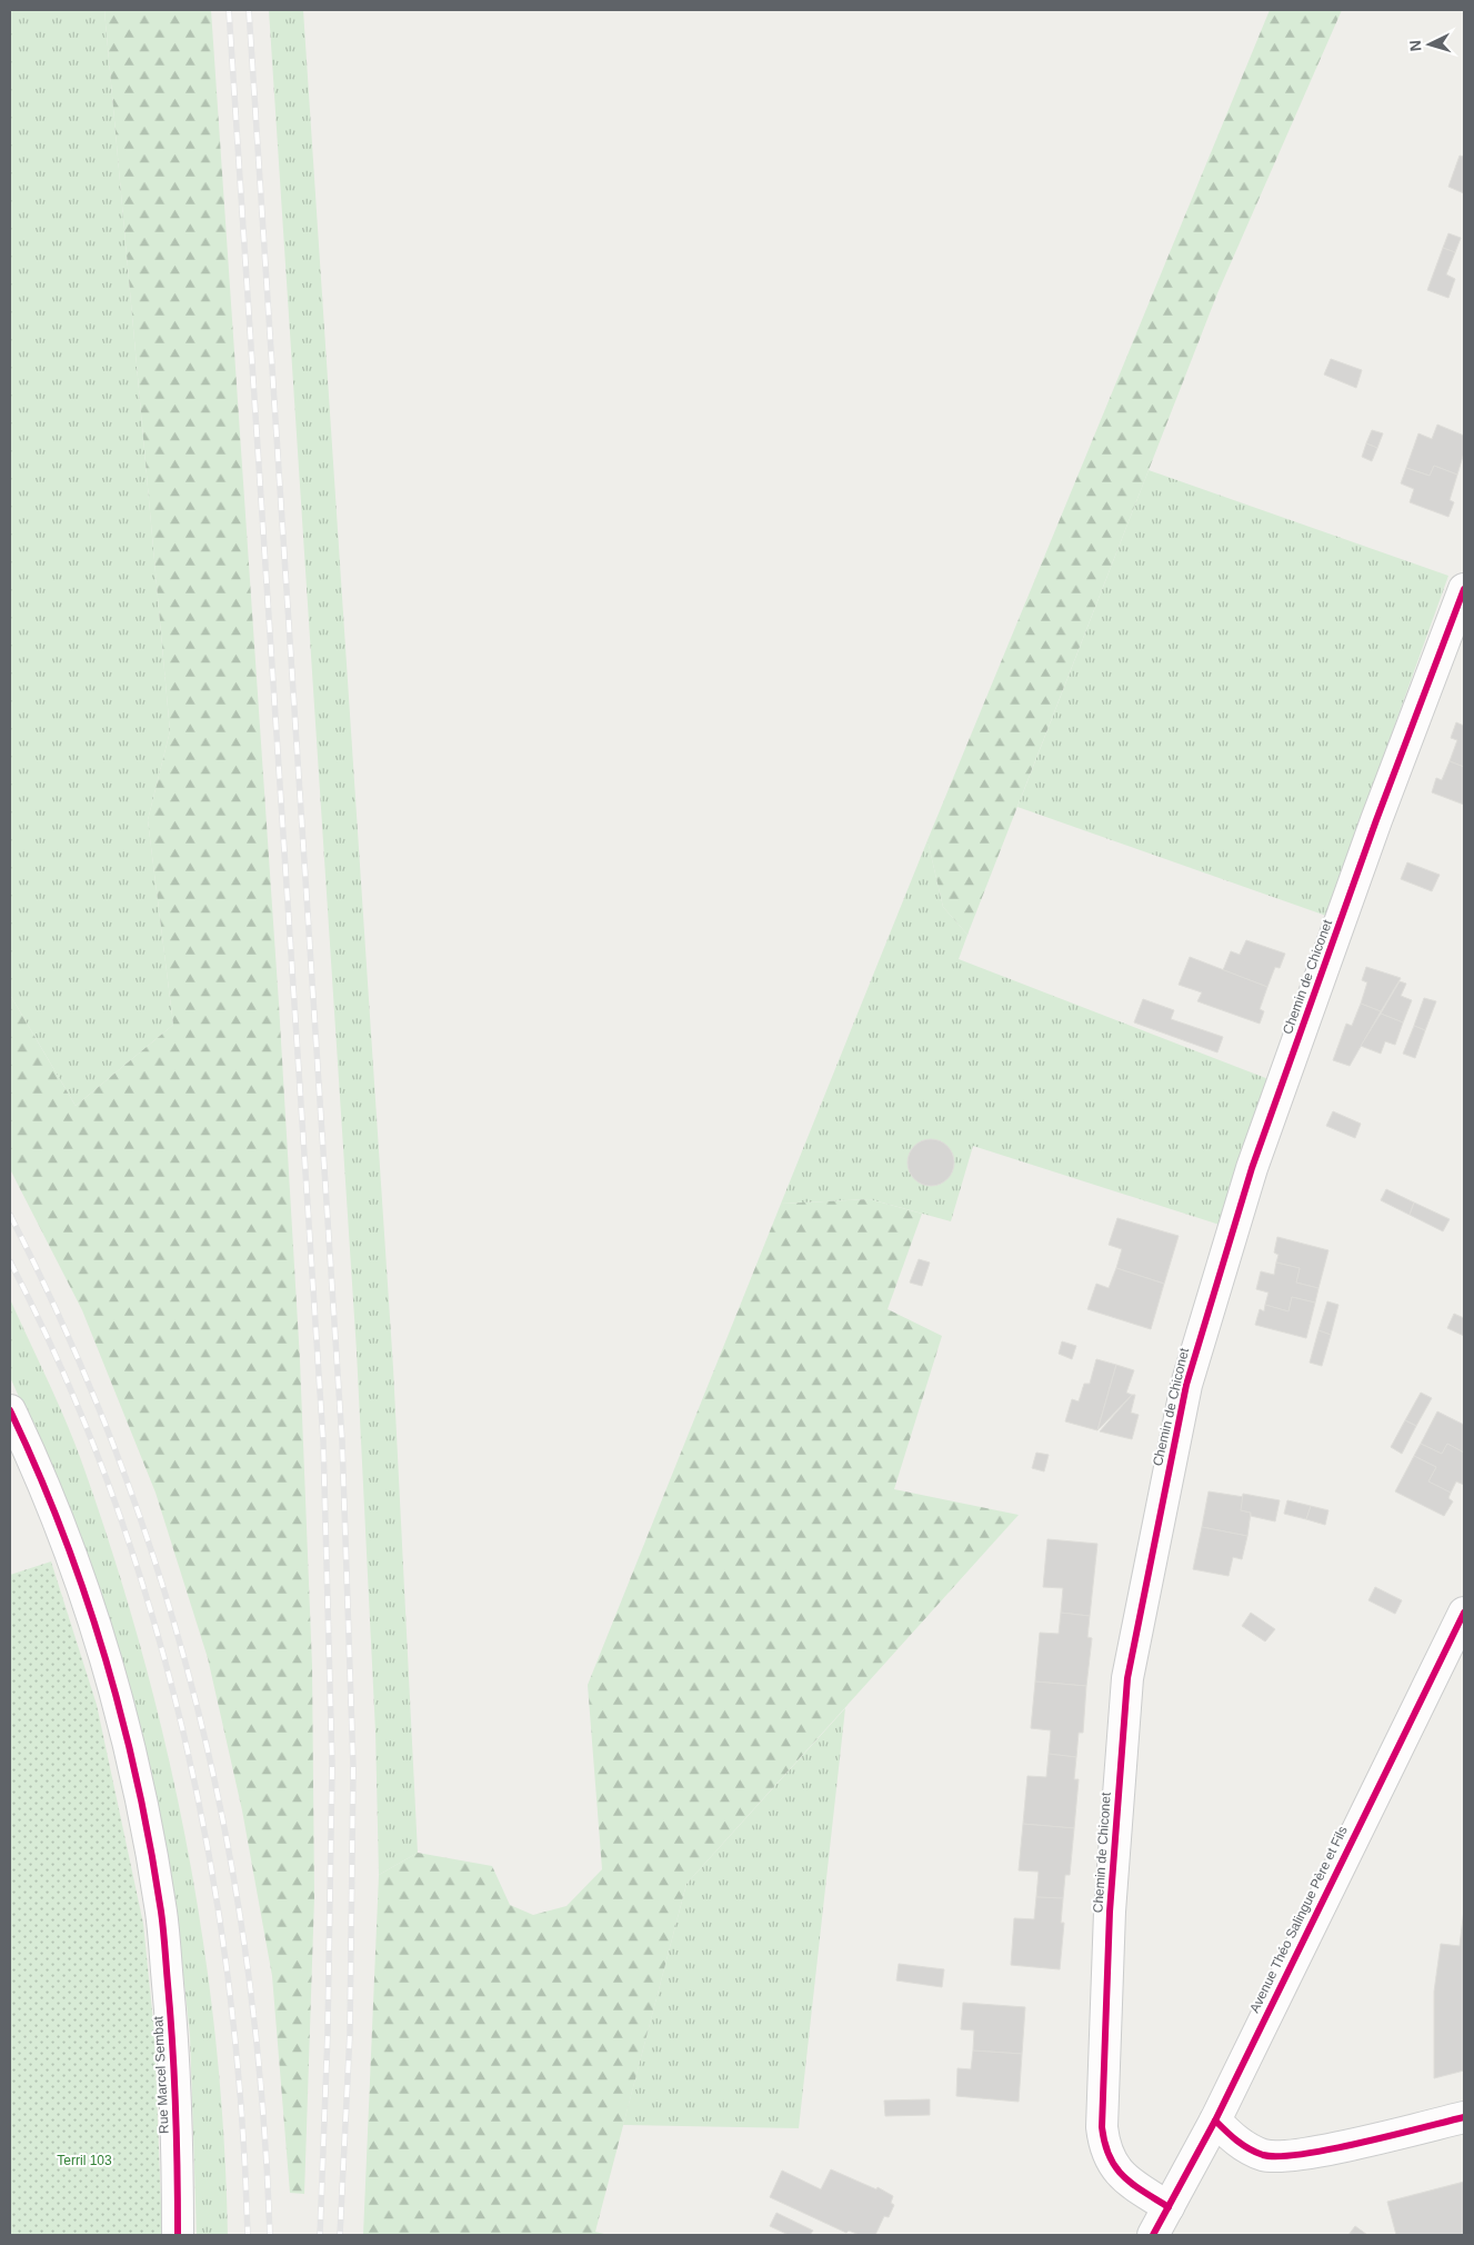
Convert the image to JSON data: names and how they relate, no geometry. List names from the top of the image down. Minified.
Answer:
{"streets":{"street":["Chemin de Chiconet","Avenue Théo Salingue Père et Fils","Rue Marcel Sembat"]},"crossings":[["Chemin de Chiconet","Avenue Théo Salingue Père et Fils"]],"parks":["Terril 103"],"north":"left"}
